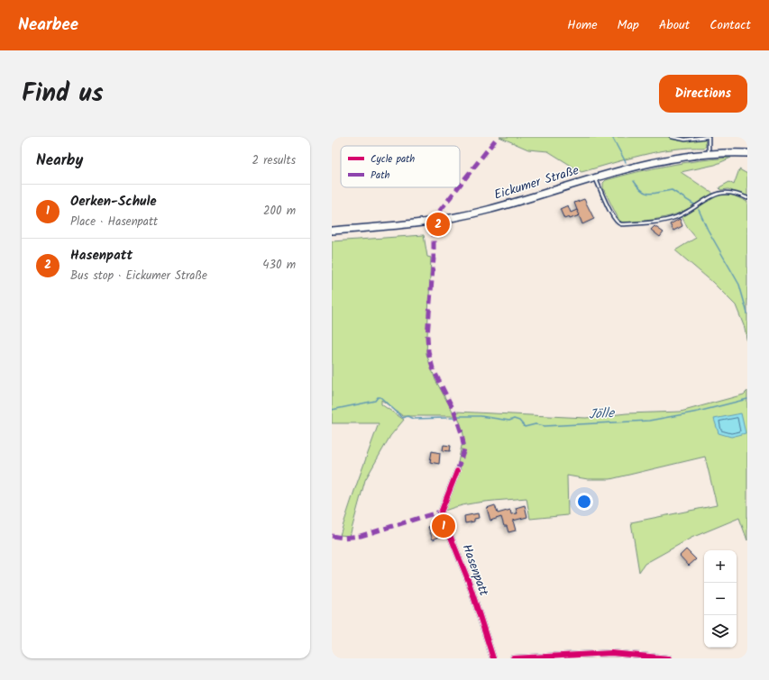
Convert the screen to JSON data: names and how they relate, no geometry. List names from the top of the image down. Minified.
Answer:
{"streets":{"main road":["Eickumer Straße"],"street":["Hasenpatt"]},"water":["Jölle"],"legend":["Cycle path","Path"],"page":{"header":"Nearbee","nav":["Home","Map","About","Contact"],"title":"Find us","buttons":"Directions","heading":["Nearby","2 results"],"list":[{"mark":"1","name":"Oerken-Schule","note":"Place · Hasenpatt","value":"200 m"},{"mark":"2","name":"Hasenpatt","note":"Bus stop · Eickumer Straße","value":"430 m"}],"pins":["2","1"],"map_buttons":["+","−"]}}
